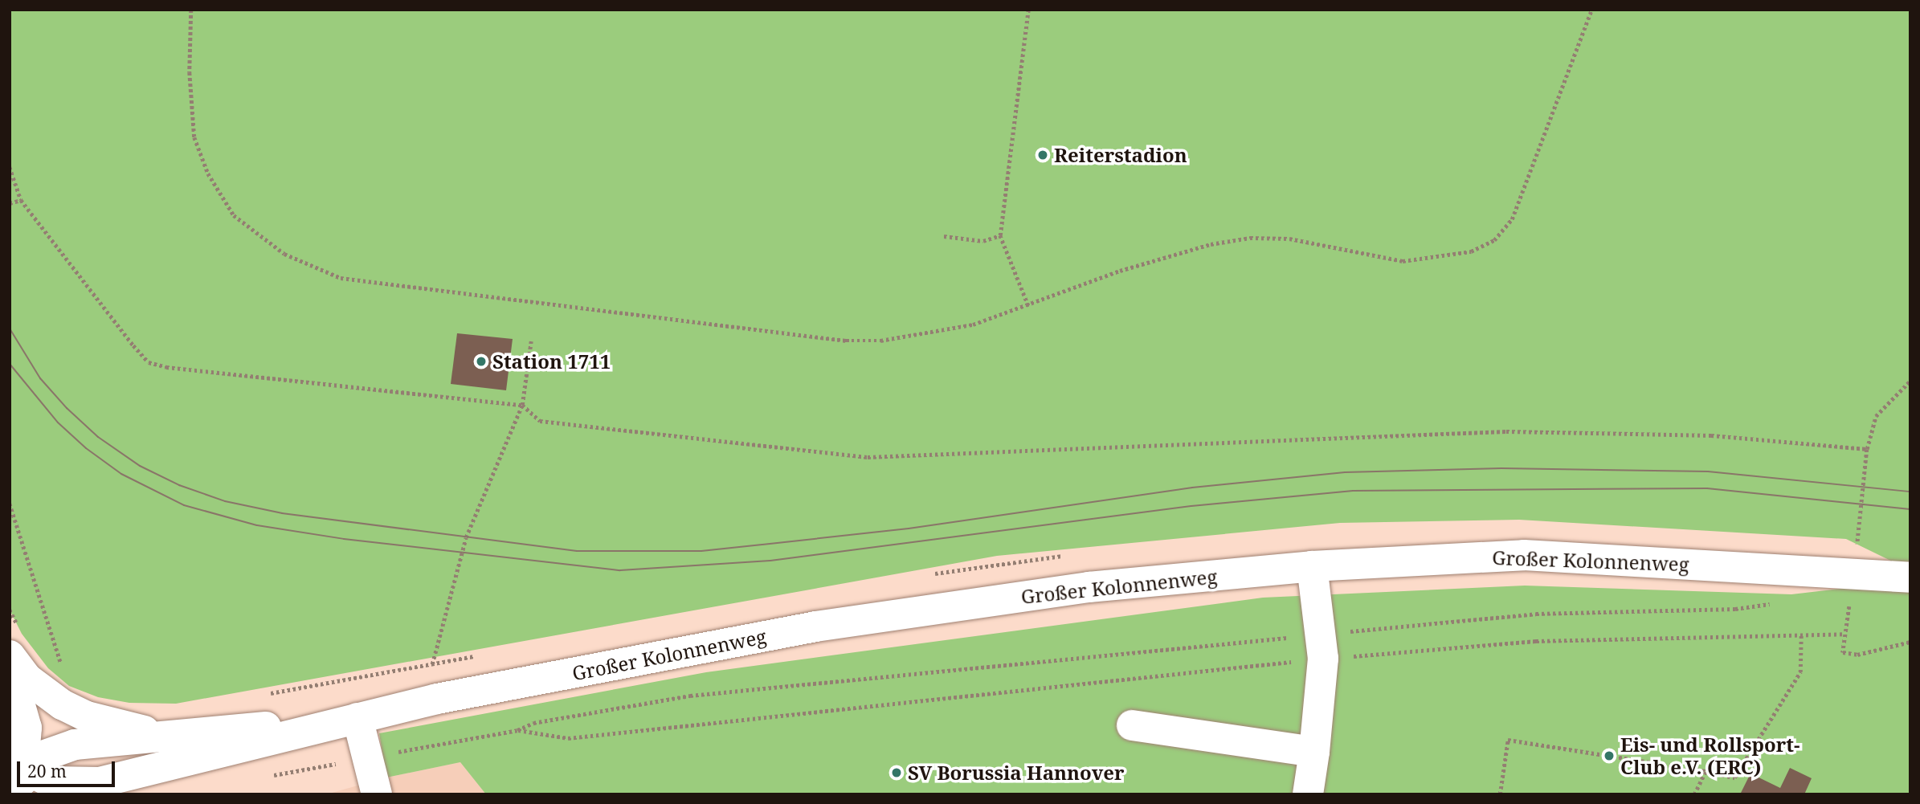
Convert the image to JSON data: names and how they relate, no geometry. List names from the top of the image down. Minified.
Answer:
{"streets":{"street":["Großer Kolonnenweg"]},"places":["Reiterstadion","Station 1711","Eis- und Rollsport- Club e.V. (ERC)","SV Borussia Hannover"],"scale_bar":"20 m"}
